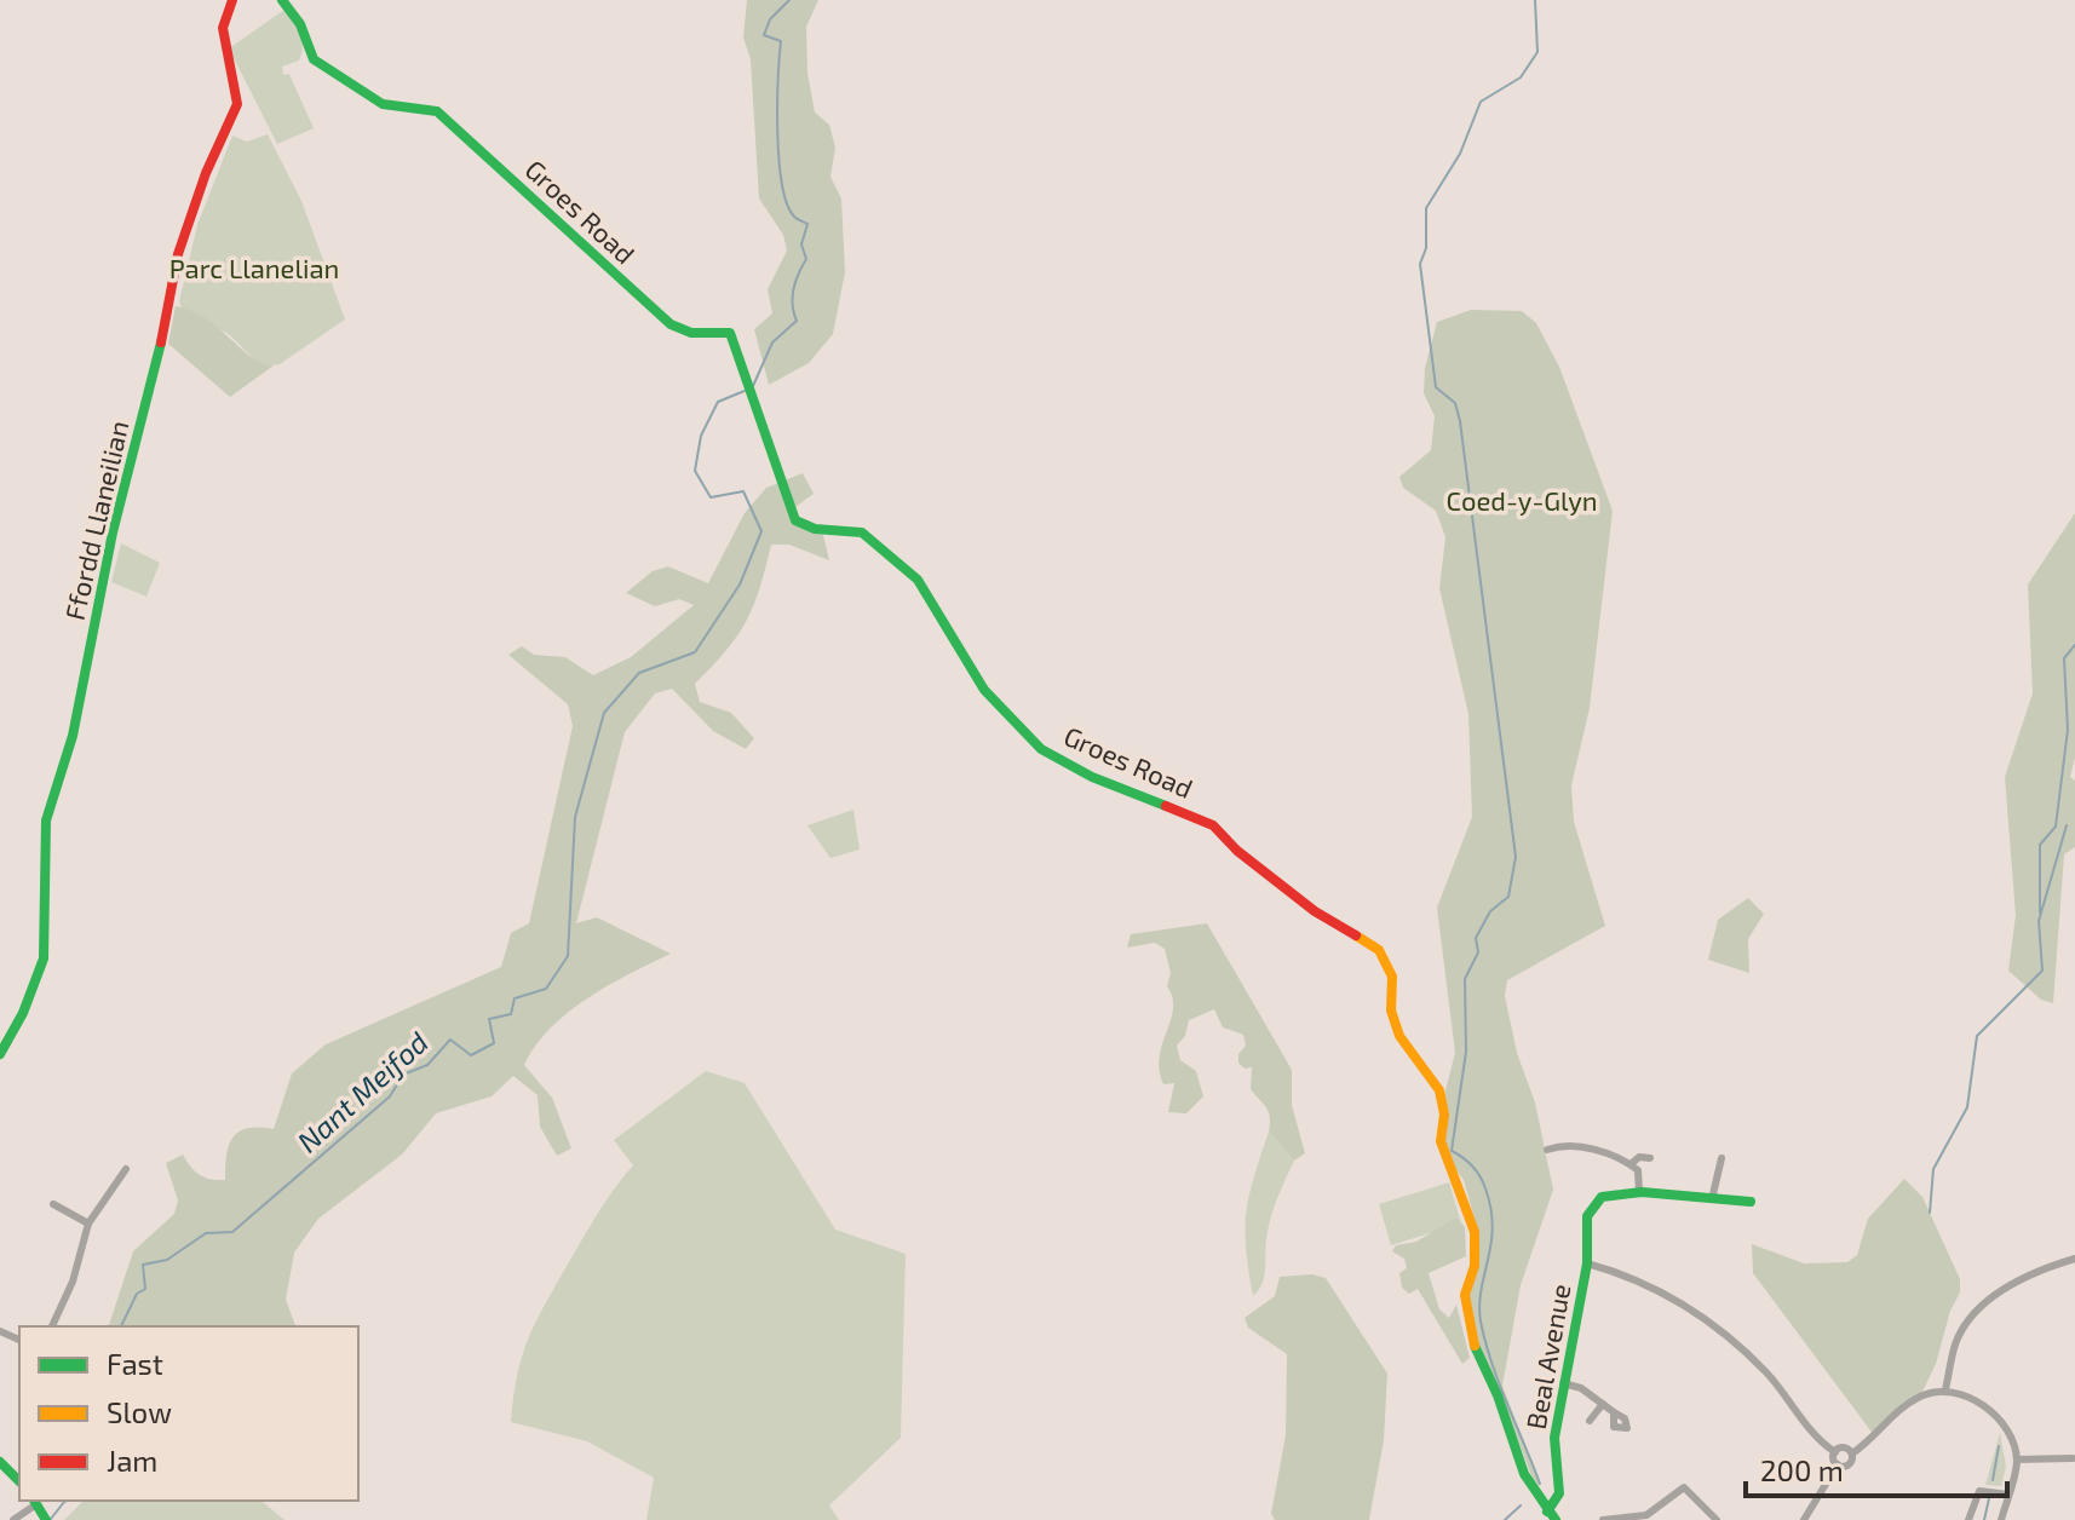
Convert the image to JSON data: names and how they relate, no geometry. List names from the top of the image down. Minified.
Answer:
{"streets":{"street":["Groes Road","Ffordd Llaneilian","Beal Avenue"]},"crossings":[["Groes Road","Beal Avenue"]],"water":["Nant Meifod"],"parks":["Parc Llanelian","Coed-y-Glyn"],"legend":["Fast","Slow","Jam"],"scale_bar":"200 m"}
